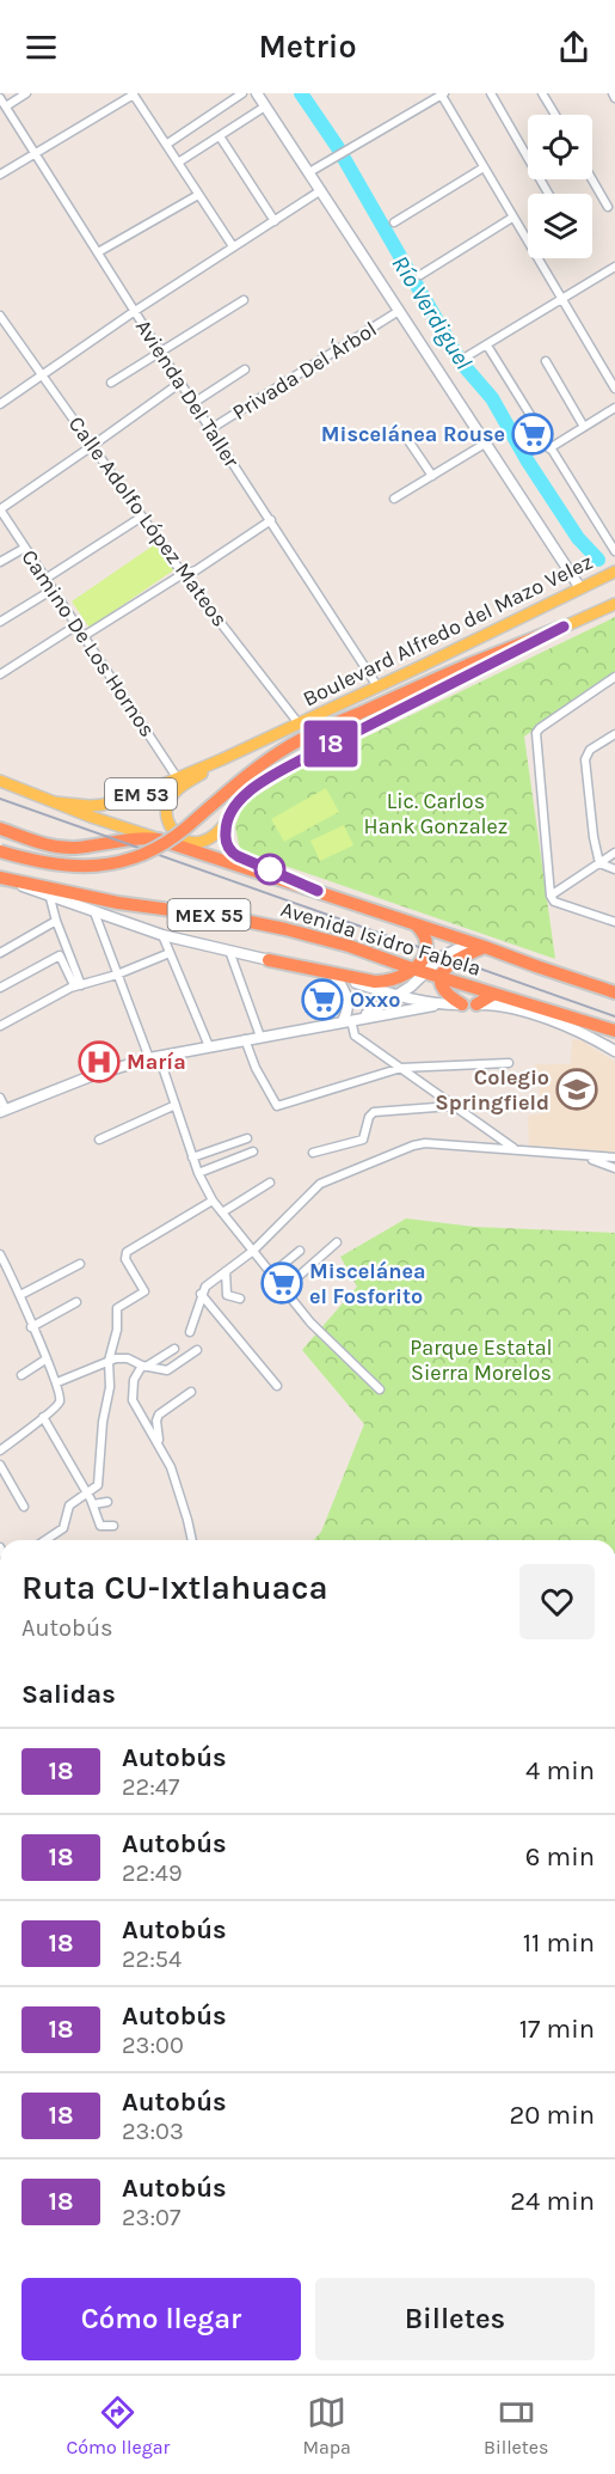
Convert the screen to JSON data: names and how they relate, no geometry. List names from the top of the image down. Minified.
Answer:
{"streets":{"highway":["Boulevard Alfredo del Mazo Velez","EM 53","MEX 55","Avenida Isidro Fabela"],"street":["Privada Del Árbol","Avienda Del Taller","Calle Adolfo López Mateos","Camino De Los Hornos"]},"crossings":[["Privada Del Árbol","Avienda Del Taller"],["Avienda Del Taller","Boulevard Alfredo del Mazo Velez"],["Calle Adolfo López Mateos","Boulevard Alfredo del Mazo Velez"],["Boulevard Alfredo del Mazo Velez","Camino De Los Hornos"],["MEX 55","Avenida Isidro Fabela"]],"water":["Río Verdiguel"],"parks":["Lic. Carlos Hank Gonzalez","Parque Estatal Sierra Morelos"],"places":{"supermarket":["Miscelánea Rouse","Oxxo","Miscelánea el Fosforito"],"hospital":["María"],"school or university":["Colegio Springfield"]},"lines":["bus line 18"],"page":{"header":"Metrio","on_map":"18","heading":[["Ruta CU-Ixtlahuaca","Autobús"],"Salidas"],"list":[{"mark":"18","name":"Autobús","note":"22:47","value":"4 min"},{"mark":"18","name":"Autobús","note":"22:49","value":"6 min"},{"mark":"18","name":"Autobús","note":"22:54","value":"11 min"},{"mark":"18","name":"Autobús","note":"23:00","value":"17 min"},{"mark":"18","name":"Autobús","note":"23:03","value":"20 min"},{"mark":"18","name":"Autobús","note":"23:07","value":"24 min"}],"buttons":["Cómo llegar","Billetes"],"tabs":["Cómo llegar","Mapa","Billetes"]}}
